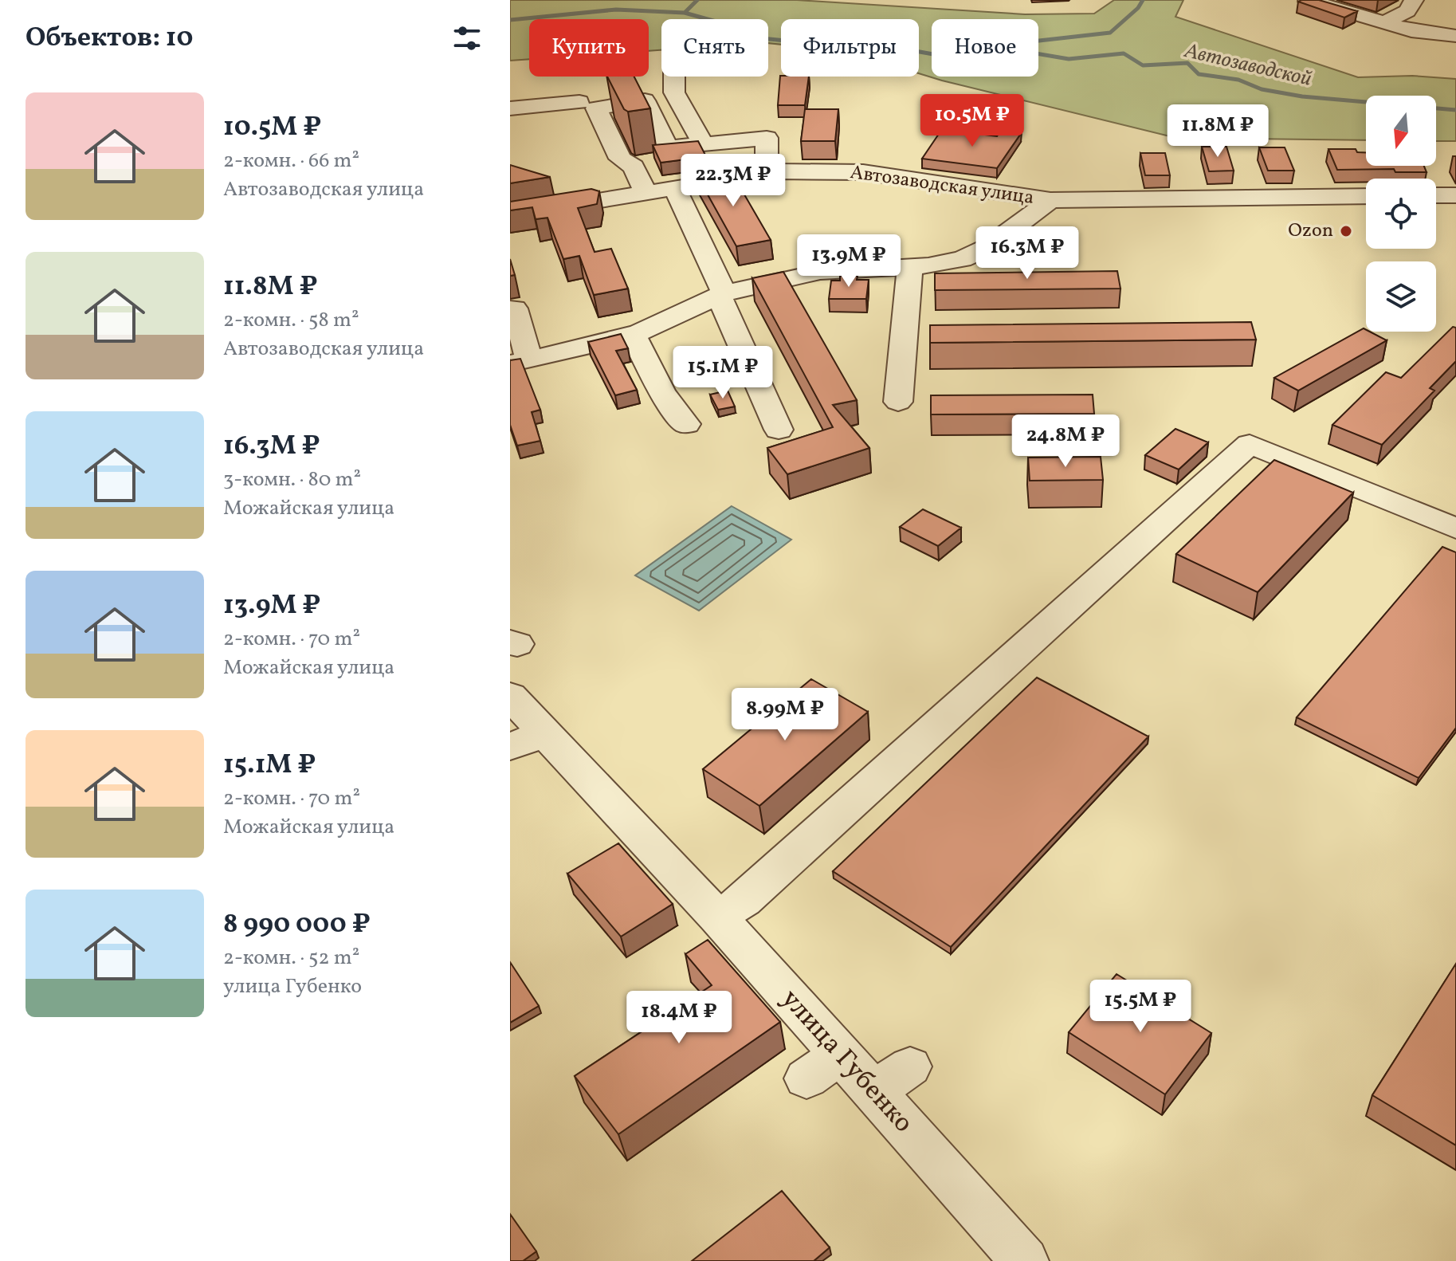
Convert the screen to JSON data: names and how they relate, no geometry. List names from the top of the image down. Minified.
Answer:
{"streets":{"street":["Автозаводская улица","улица Губенко"]},"water":["Автозаводской"],"places":["Ozon"],"north":"bottom","page":{"heading":"Объектов: 10","chip":["Купить","Снять","Фильтры","Новое"],"list":[{"name":"10.5M ₽","note":"2-комн. · 66 m² · Автозаводская улица"},{"name":"11.8M ₽","note":"2-комн. · 58 m² · Автозаводская улица"},{"name":"16.3M ₽","note":"3-комн. · 80 m² · Можайская улица"},{"name":"13.9M ₽","note":"2-комн. · 70 m² · Можайская улица"},{"name":"15.1M ₽","note":"2-комн. · 70 m² · Можайская улица"},{"name":"8 990 000 ₽","note":"2-комн. · 52 m² · улица Губенко"}],"price":["10.5M ₽","11.8M ₽","22.3M ₽","16.3M ₽","13.9M ₽","15.1M ₽","24.8M ₽","8.99M ₽","15.5M ₽","18.4M ₽"]}}
